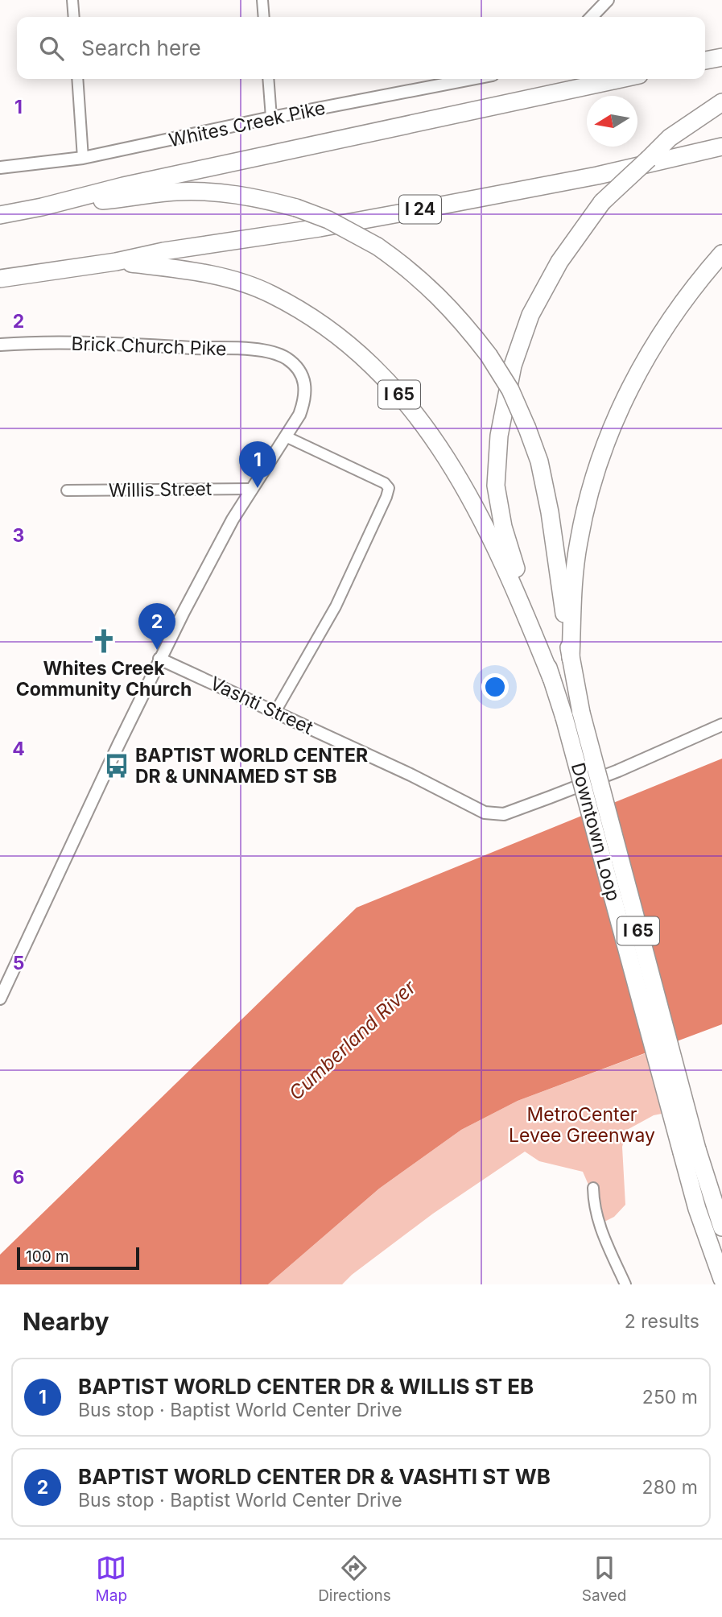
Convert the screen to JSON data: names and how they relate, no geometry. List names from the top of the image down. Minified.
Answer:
{"streets":{"highway":["I 24","I 65","Downtown Loop"],"street":["Whites Creek Pike","Brick Church Pike","Willis Street","Vashti Street"]},"crossings":[["I 24","I 65"],["I 65","Downtown Loop"]],"water":["Cumberland River"],"parks":["MetroCenter Levee Greenway"],"places":{"church":["Whites Creek Community Church"],"bus stop":["BAPTIST WORLD CENTER DR & UNNAMED ST SB"]},"scale_bar":"100 m","north":"left","page":{"search":"Search here","pins":["1","2"],"scale":"100 m","heading":["Nearby","2 results"],"list":[{"mark":"1","name":"BAPTIST WORLD CENTER DR & WILLIS ST EB","note":"Bus stop · Baptist World Center Drive","value":"250 m"},{"mark":"2","name":"BAPTIST WORLD CENTER DR & VASHTI ST WB","note":"Bus stop · Baptist World Center Drive","value":"280 m"}],"nav":["Map","Directions","Saved"]},"grid":{"rows":["1","2","3","4","5","6"]}}
